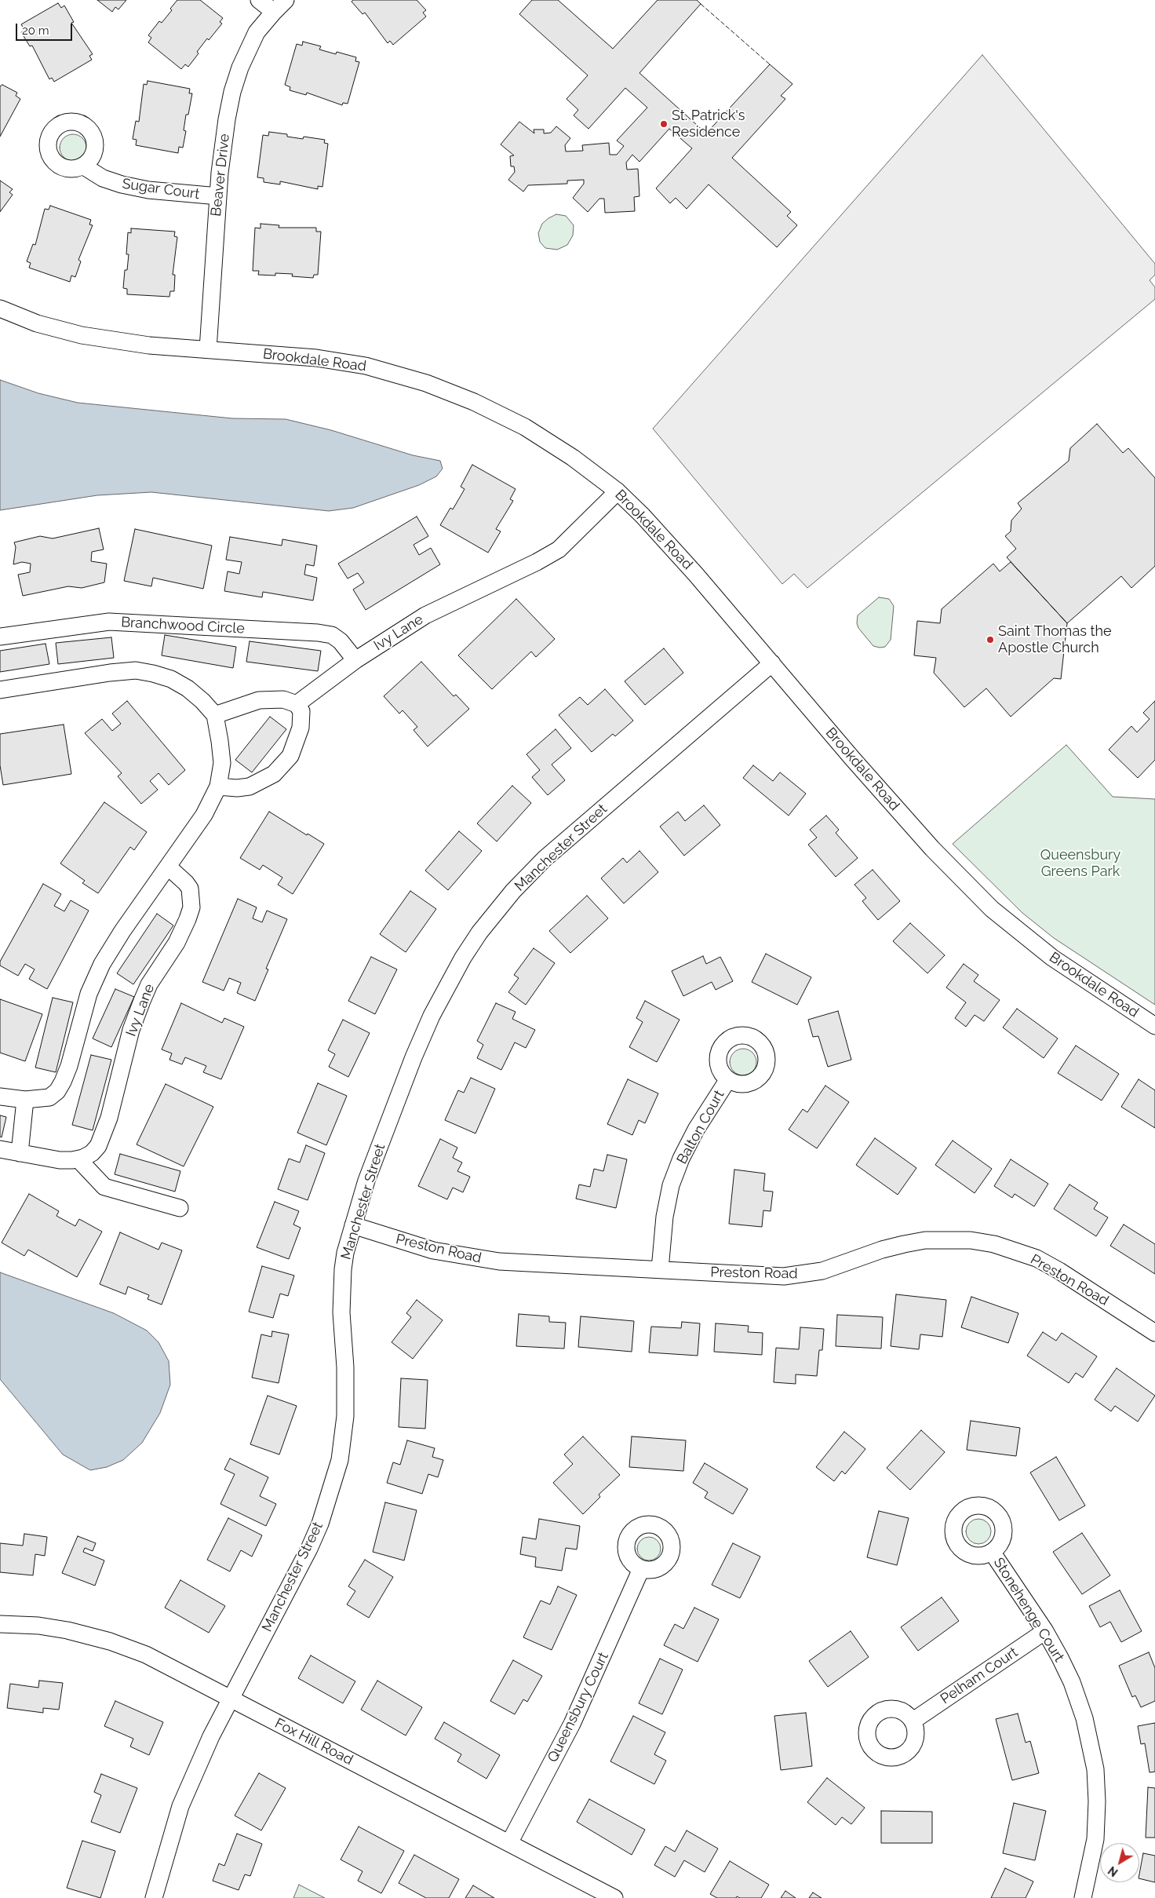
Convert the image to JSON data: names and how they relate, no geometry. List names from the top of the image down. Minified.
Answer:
{"streets":{"street":["Beaver Drive","Sugar Court","Brookdale Road","Branchwood Circle","Ivy Lane","Manchester Street","Balton Court","Preston Road","Stonehenge Court","Pelham Court","Queensbury Court","Fox Hill Road"]},"crossings":[["Beaver Drive","Sugar Court"],["Beaver Drive","Brookdale Road"],["Brookdale Road","Ivy Lane"],["Brookdale Road","Manchester Street"],["Branchwood Circle","Ivy Lane"],["Manchester Street","Preston Road"],["Manchester Street","Fox Hill Road"],["Balton Court","Preston Road"],["Stonehenge Court","Pelham Court"],["Queensbury Court","Fox Hill Road"]],"parks":["Queensbury Greens Park"],"places":["St. Patrick's Residence","Saint Thomas the Apostle Church"],"scale_bar":"20 m","north":"bottom left"}
